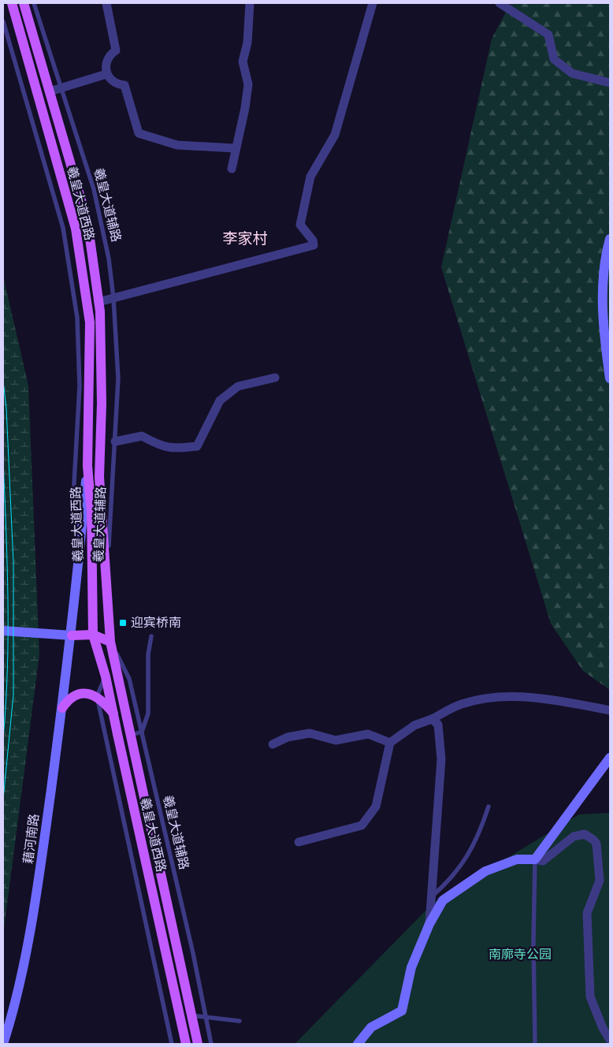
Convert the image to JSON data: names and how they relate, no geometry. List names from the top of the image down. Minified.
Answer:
{"streets":{"main road":["羲皇大道西路","藉河南路"],"lane":["羲皇大道辅路"]},"crossings":[["羲皇大道西路","羲皇大道辅路"],["羲皇大道西路","藉河南路"],["羲皇大道辅路","藉河南路"]],"districts":["李家村"],"parks":["南廓寺公园"],"places":{"transit":["迎宾桥南"]}}
